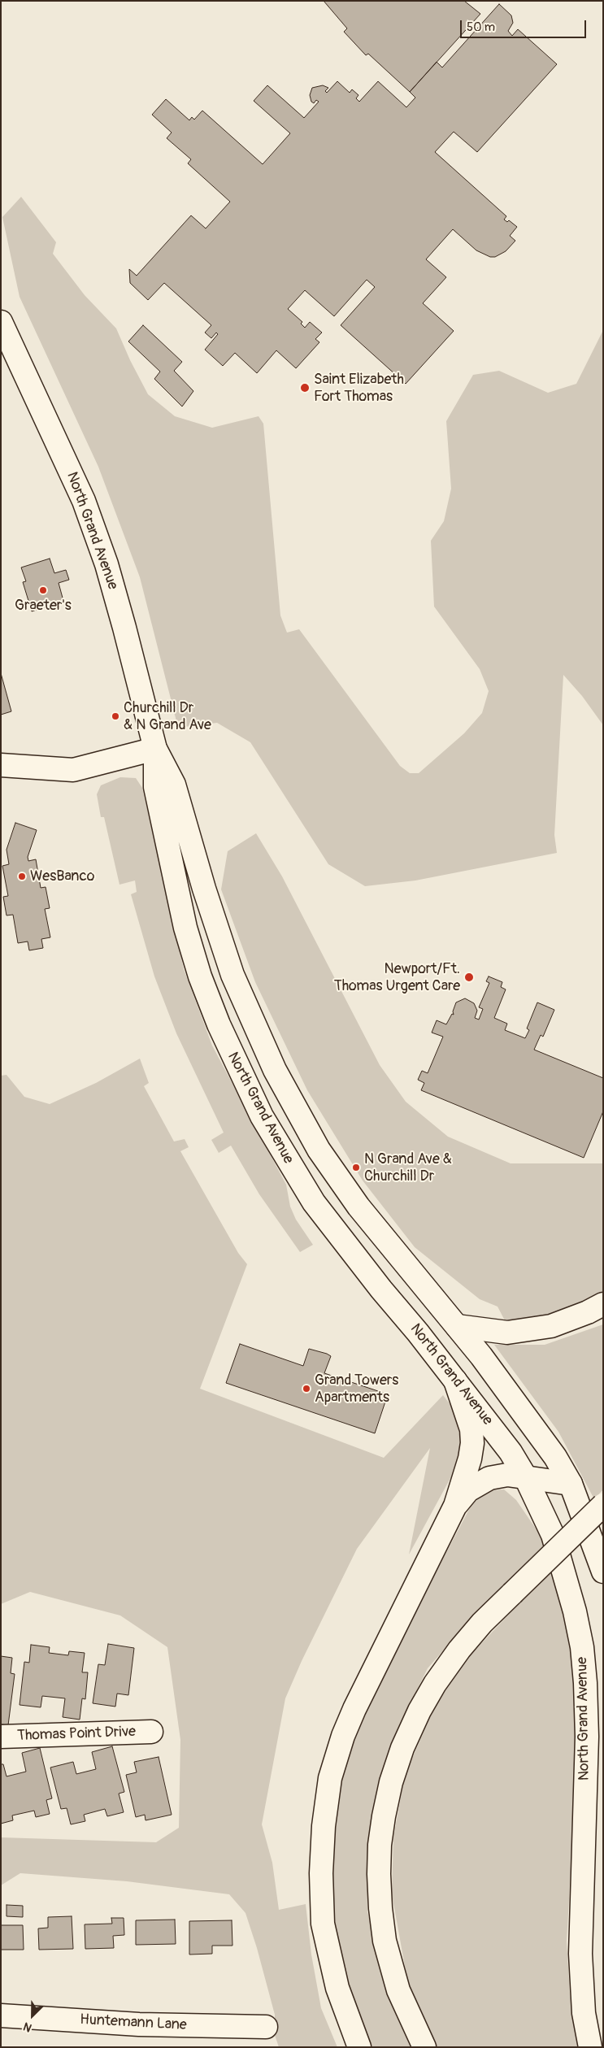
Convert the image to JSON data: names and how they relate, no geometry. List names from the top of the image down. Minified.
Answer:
{"streets":{"main road":["North Grand Avenue","Thomas Point Drive","Huntemann Lane"]},"places":["Saint Elizabeth Fort Thomas","Graeter's","Churchill Dr & N Grand Ave","WesBanco","Newport/Ft. Thomas Urgent Care","N Grand Ave & Churchill Dr","Grand Towers Apartments"],"scale_bar":"50 m","north":"bottom left"}
